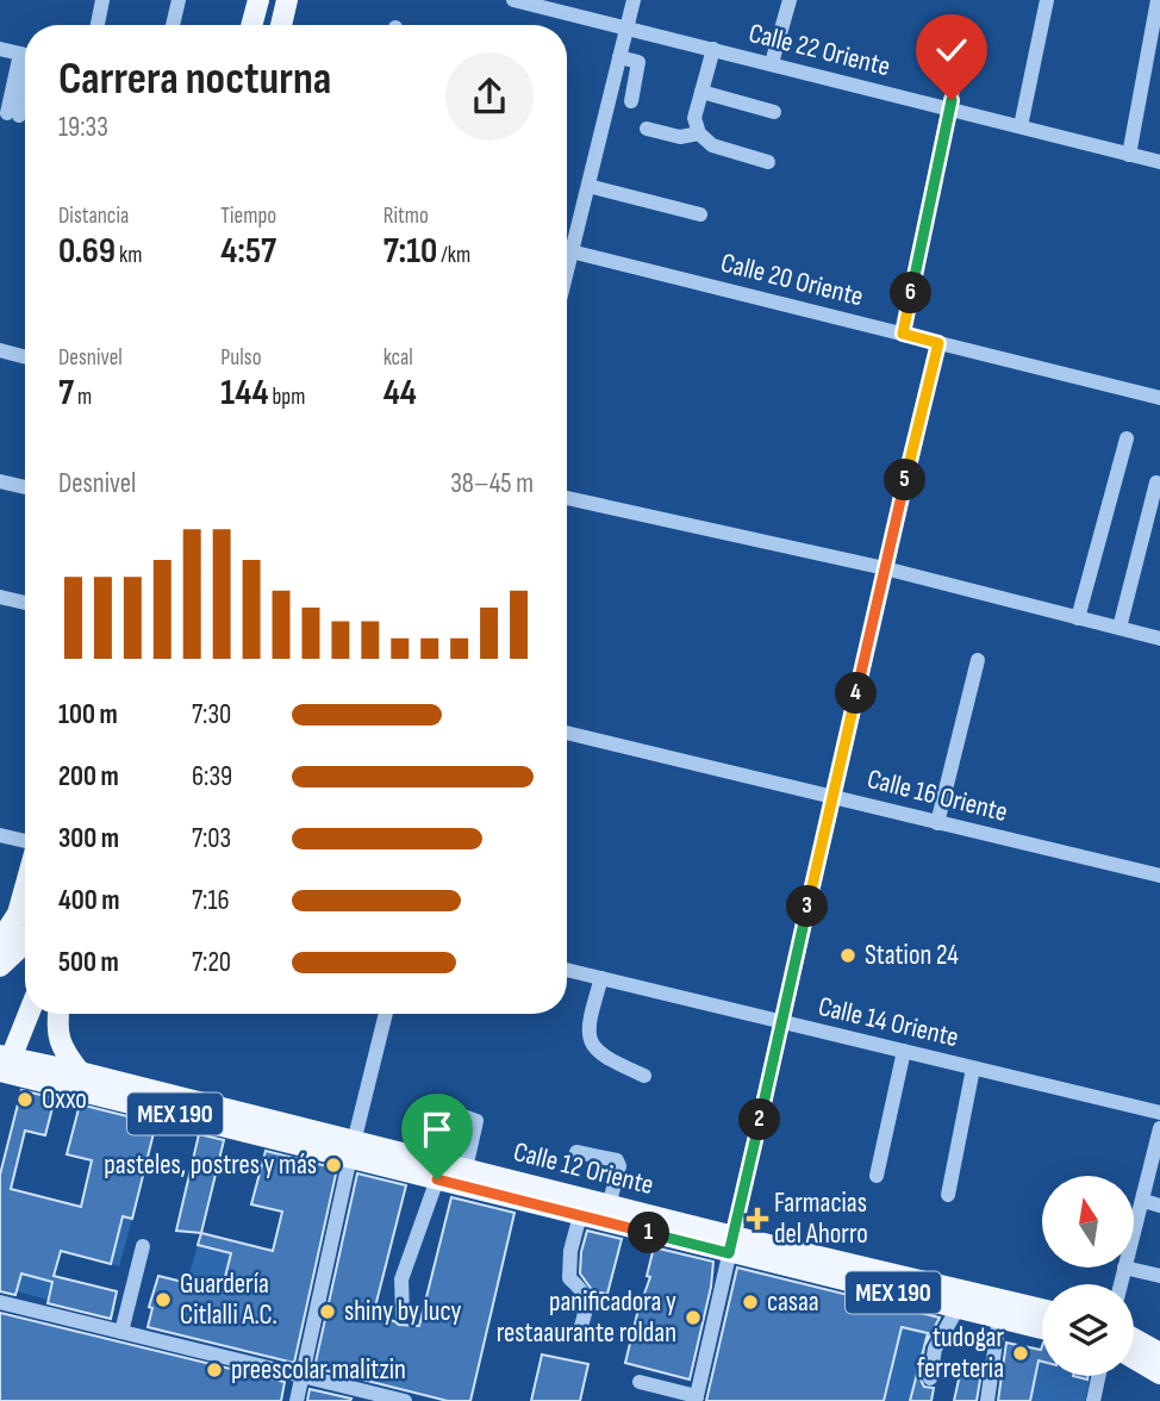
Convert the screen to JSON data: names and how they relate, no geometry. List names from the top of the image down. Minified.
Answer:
{"streets":{"main road":["MEX 190","Calle 12 Oriente"],"street":["Calle 22 Oriente","Calle 20 Oriente","Calle 16 Oriente","Calle 14 Oriente"]},"places":{"other":["Station 24","Oxxo","pasteles, postres y más","Guardería Citlalli A.C.","casaa","shiny by lucy","panificadora y restaaurante roldan","tudogar ferreteria","preescolar malitzin"],"health":["Farmacias del Ahorro"]},"north":"top","page":{"heading":["Carrera nocturna","19:33"],"stats":[["Distancia","0.69 km"],["Tiempo","4:57"],["Ritmo","7:10 /km"],["Desnivel","7 m"],["Pulso","144 bpm"],["kcal","44"]],"pins":["6","5","4","3","2","1"],"chart":["Desnivel","38–45 m"],"list":[{"name":"100 m","note":"7:30"},{"name":"200 m","note":"6:39"},{"name":"300 m","note":"7:03"},{"name":"400 m","note":"7:16"},{"name":"500 m","note":"7:20"}]}}
